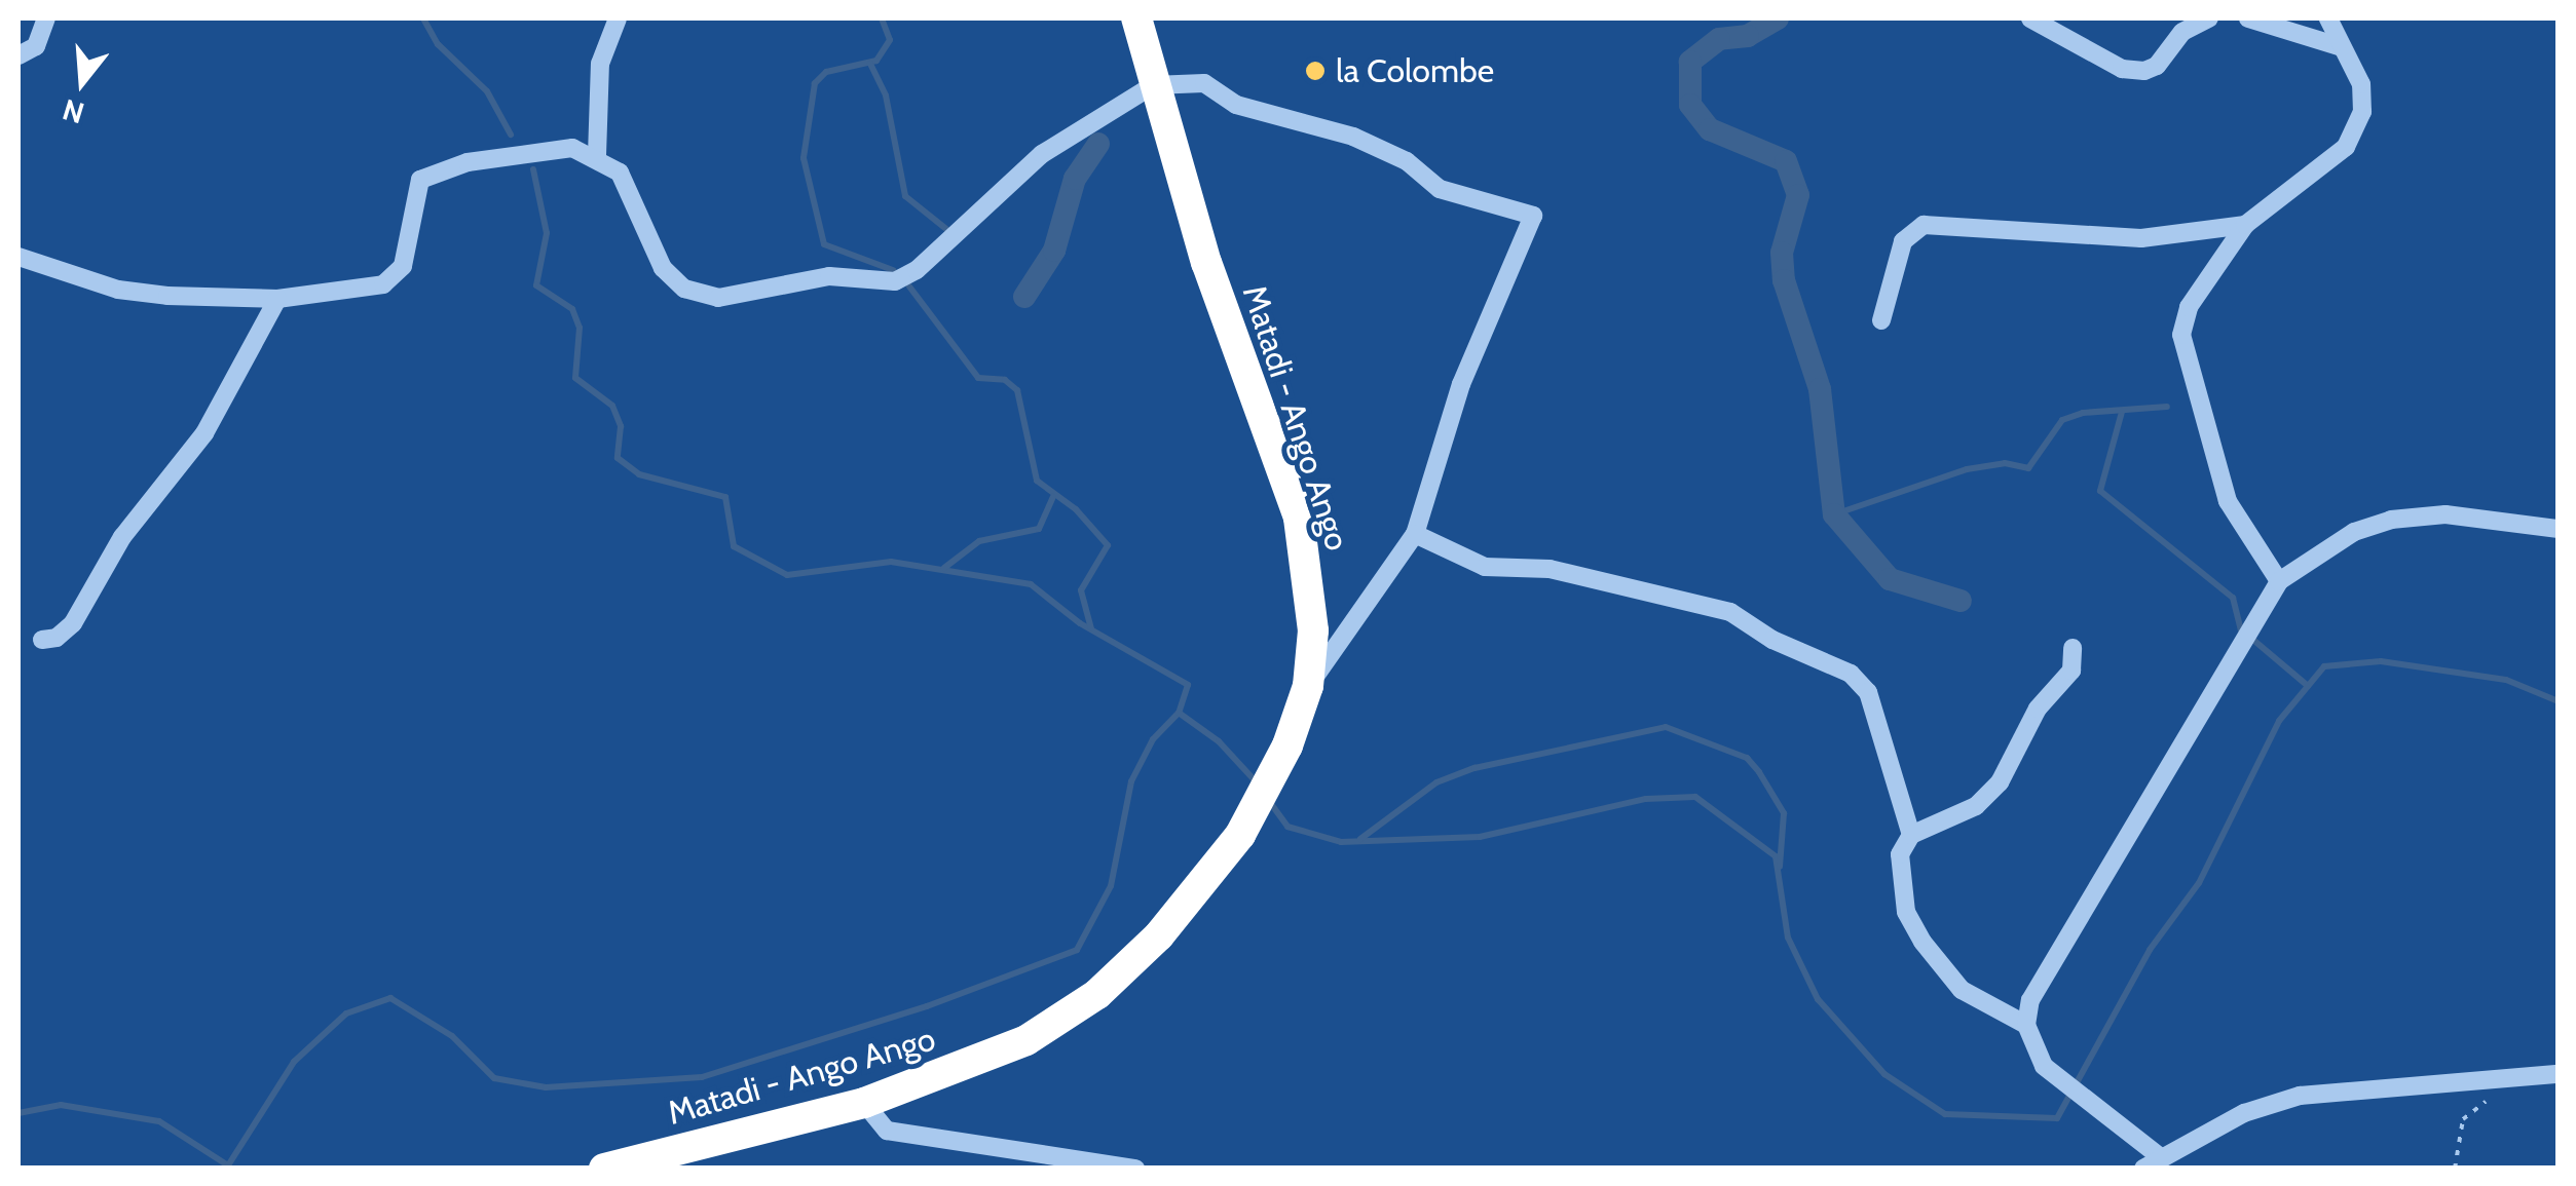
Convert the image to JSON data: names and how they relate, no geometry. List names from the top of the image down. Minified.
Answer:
{"streets":{"highway":["Matadi - Ango Ango"]},"places":["la Colombe"],"north":"bottom"}
